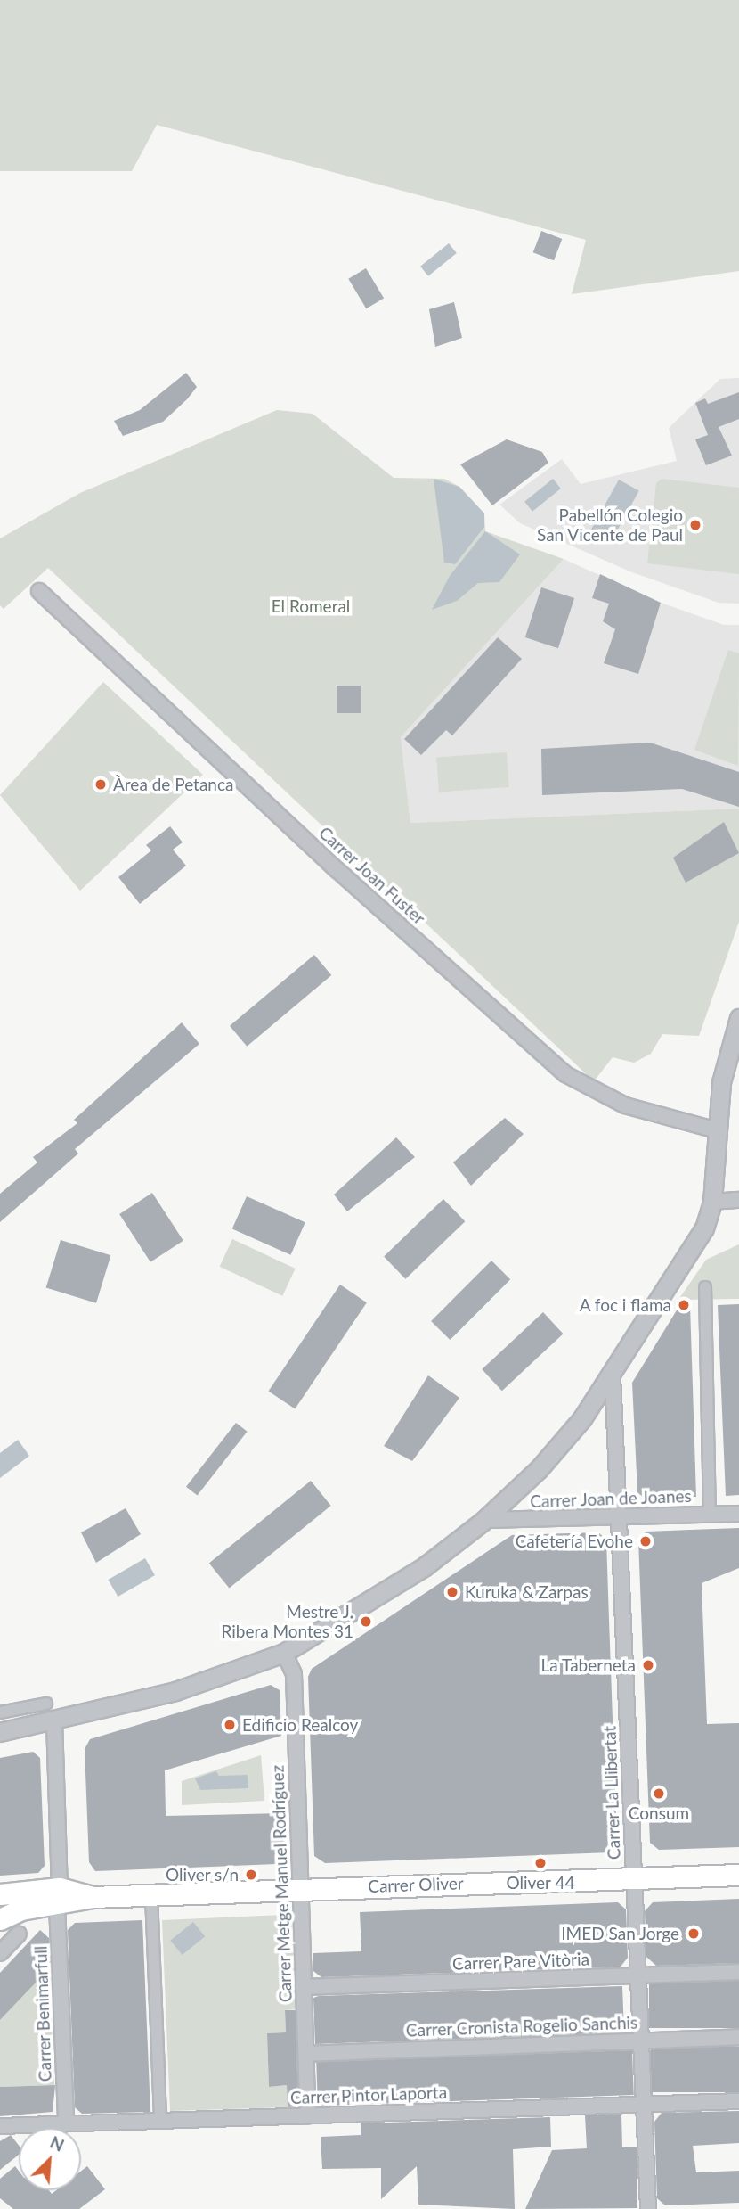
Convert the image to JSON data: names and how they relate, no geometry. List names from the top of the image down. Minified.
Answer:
{"streets":{"main road":["Carrer Oliver"],"street":["Carrer Joan Fuster","Carrer Joan de Joanes","Carrer La Llibertat","Carrer Metge Manuel Rodríguez","Carrer Pare Vitòria","Carrer Benimarfull","Carrer Cronista Rogelio Sanchis","Carrer Pintor Laporta"]},"crossings":[["Carrer Joan de Joanes","Carrer La Llibertat"],["Carrer La Llibertat","Carrer Oliver"],["Carrer La Llibertat","Carrer Pare Vitòria"],["Carrer La Llibertat","Carrer Cronista Rogelio Sanchis"],["Carrer La Llibertat","Carrer Pintor Laporta"],["Carrer Metge Manuel Rodríguez","Carrer Oliver"],["Carrer Metge Manuel Rodríguez","Carrer Pare Vitòria"],["Carrer Metge Manuel Rodríguez","Carrer Cronista Rogelio Sanchis"],["Carrer Metge Manuel Rodríguez","Carrer Pintor Laporta"],["Carrer Oliver","Carrer Benimarfull"],["Carrer Benimarfull","Carrer Pintor Laporta"]],"parks":["El Romeral"],"places":["Pabellón Colegio San Vicente de Paul","Àrea de Petanca","A foc i flama","Cafetería Evohe","Kuruka & Zarpas","Mestre J. Ribera Montes 31","La Taberneta","Edificio Realcoy","Consum","Oliver 44","Oliver s/n","IMED San Jorge"],"north":"top right"}
